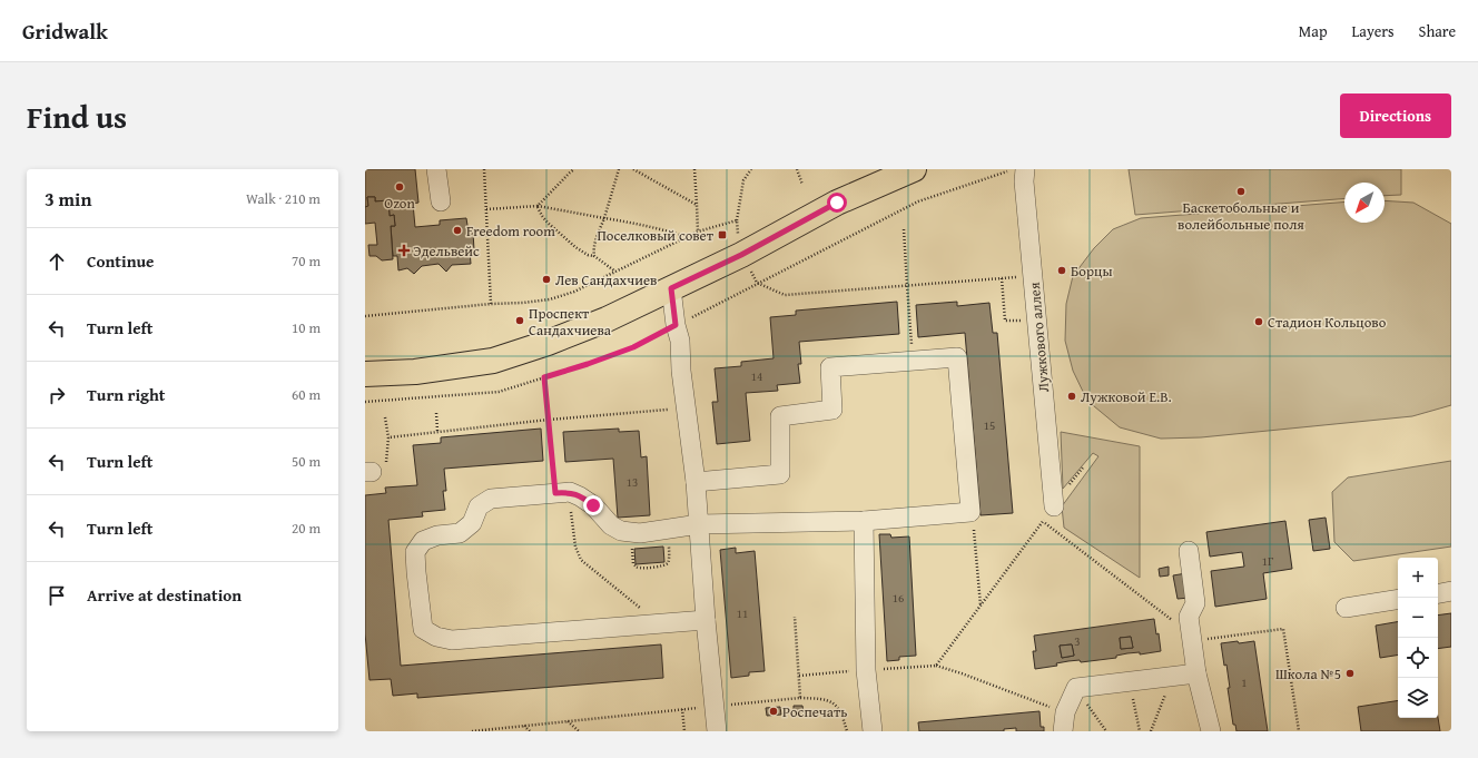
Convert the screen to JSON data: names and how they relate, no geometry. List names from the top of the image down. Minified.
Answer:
{"streets":{"lane":["Лужкового аллея"]},"places":{"other":["Ozon","Баскетобольные и волейбольные поля","Freedom room","Борцы","Лев Сандахчиев","Проспект Сандахчиева","Стадион Кольцово","Лужковой Е.В.","Школа №5","Роспечать"],"transit":["Поселковый совет"],"health":["Эдельвейс"]},"house_numbers":["14","15","13","1Г","16","11","3","1"],"north":"bottom left","page":{"header":"Gridwalk","nav":["Map","Layers","Share"],"title":"Find us","buttons":"Directions","heading":["3 min","Walk · 210 m"],"list":[["Continue","70 m"],["Turn left","10 m"],["Turn right","60 m"],["Turn left","50 m"],["Turn left","20 m"],"Arrive at destination"],"map_buttons":["+","−"]}}
